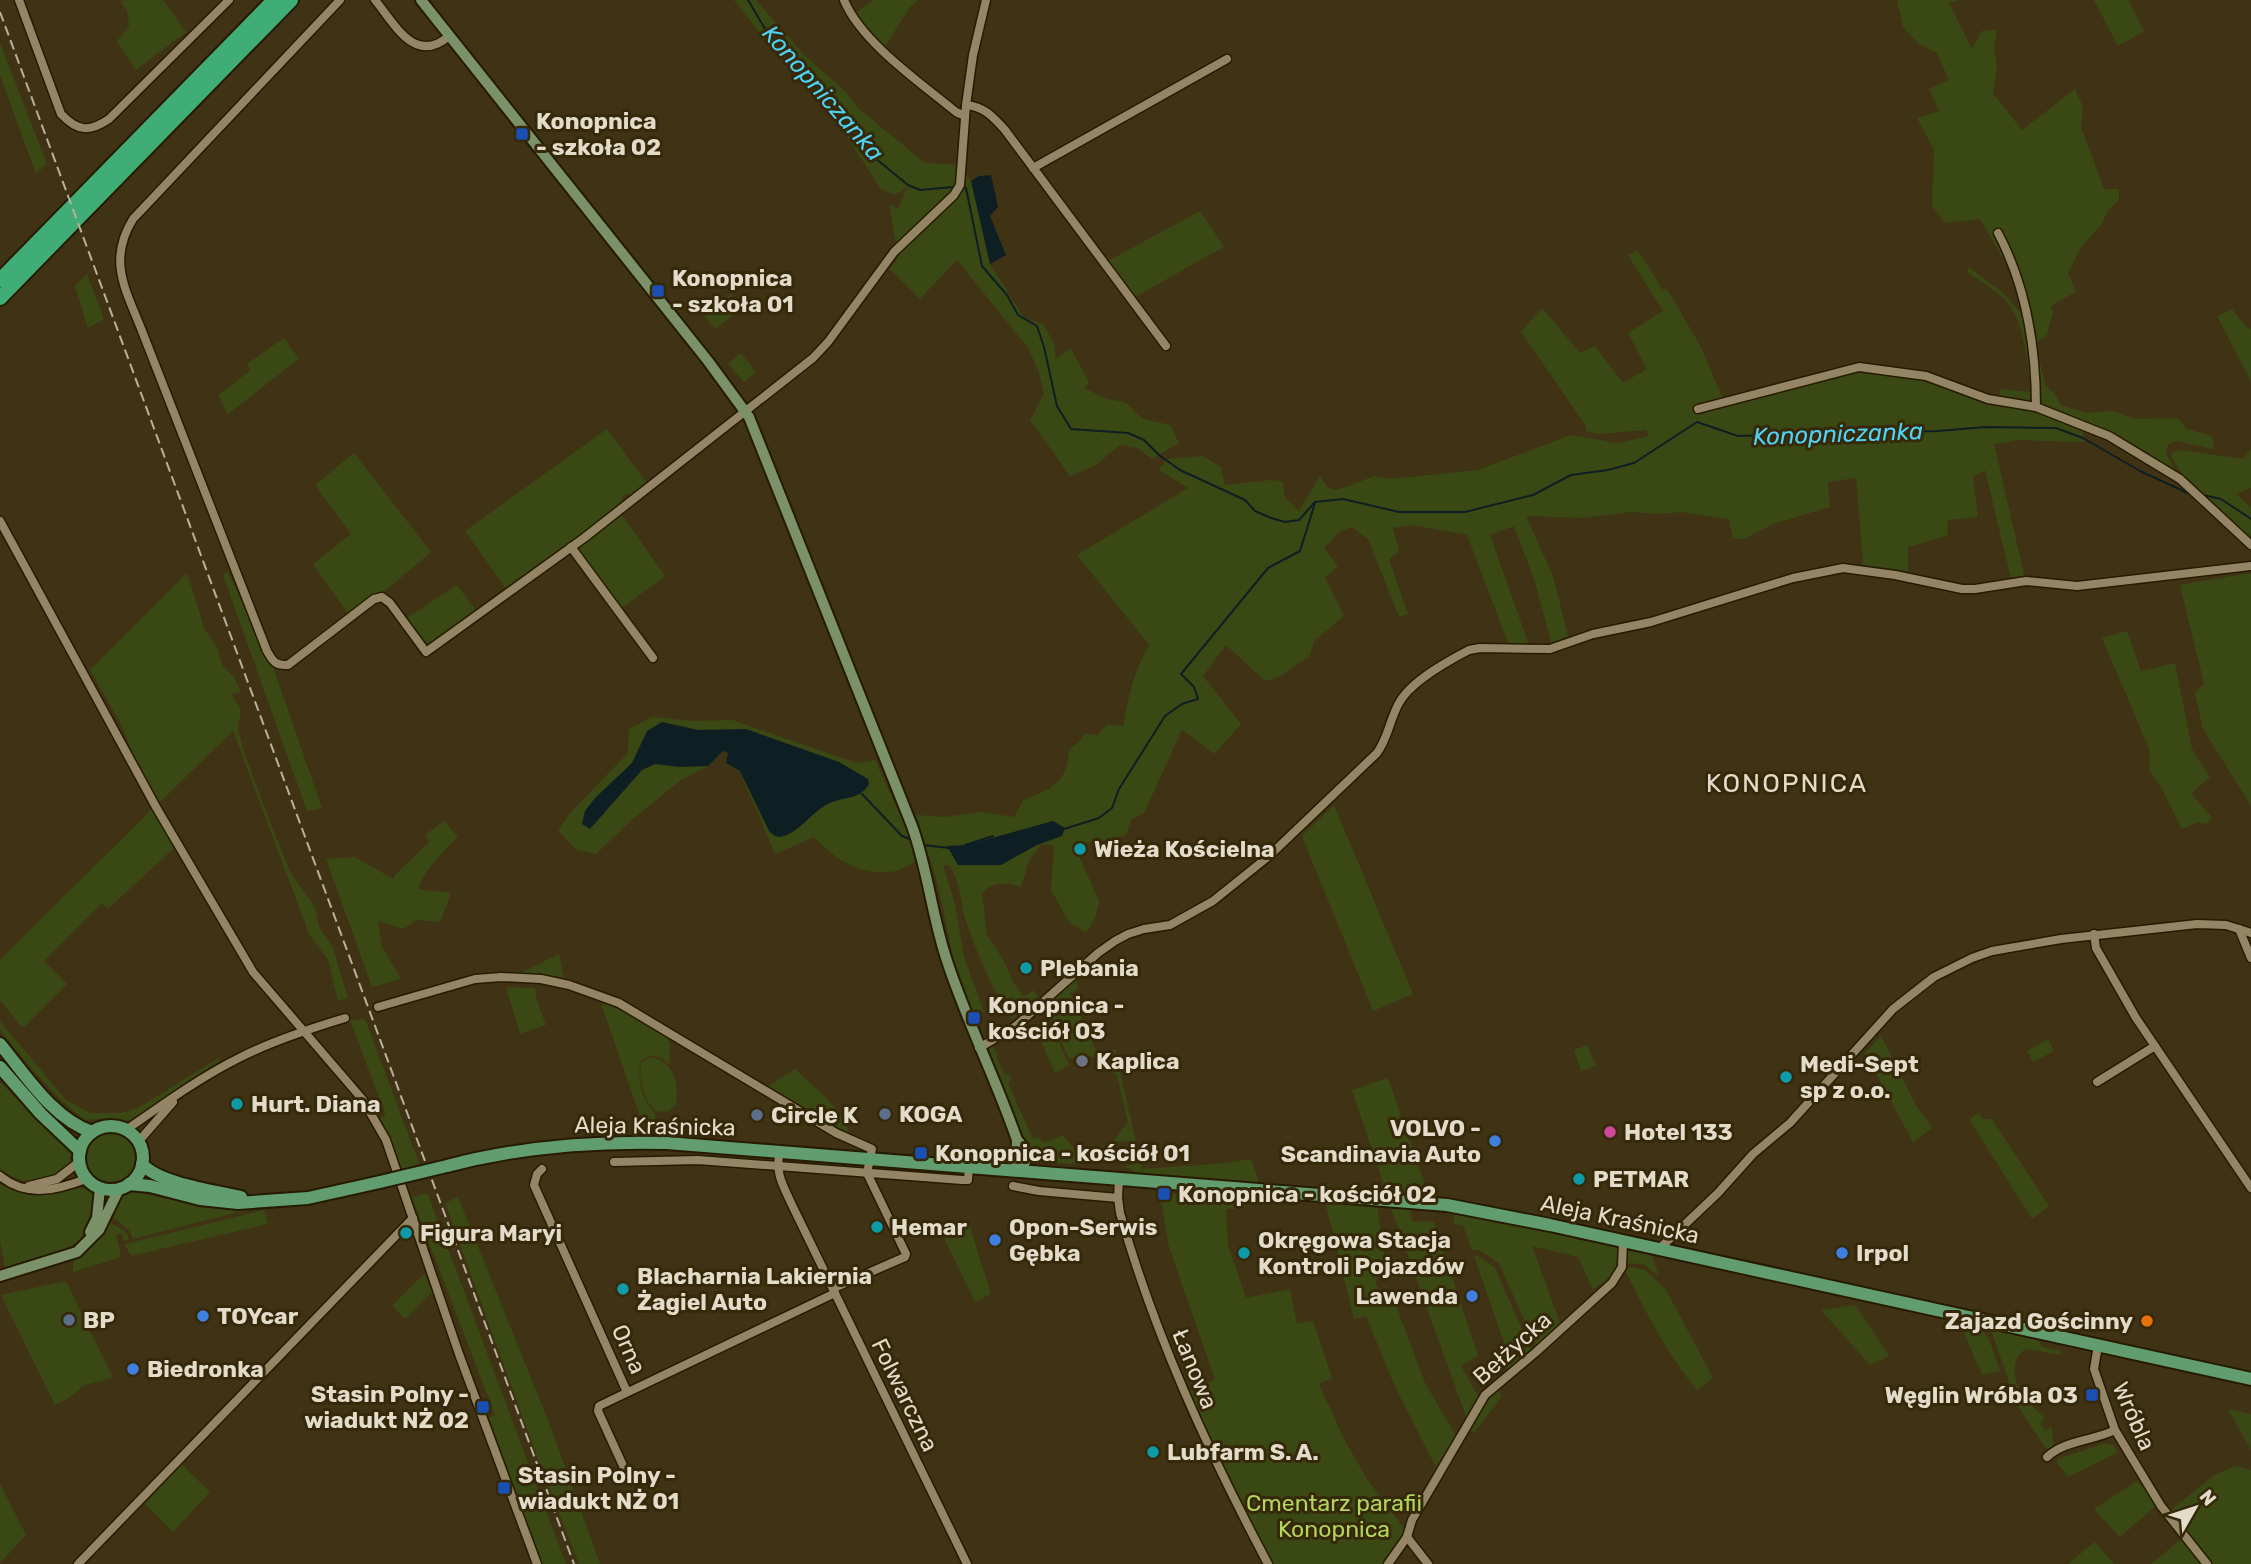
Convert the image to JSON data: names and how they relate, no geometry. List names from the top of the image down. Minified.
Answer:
{"streets":{"main road":["Aleja Kraśnicka"],"street":["Bełżycka","Orna","Łanowa","Folwarczna","Wróbla"]},"crossings":[["Aleja Kraśnicka","Bełżycka"],["Aleja Kraśnicka","Łanowa"],["Aleja Kraśnicka","Wróbla"]],"districts":["KONOPNICA"],"water":["Konopniczanka"],"parks":["Cmentarz parafii Konopnica"],"places":{"transit":["Konopnica - szkoła 02","Konopnica - szkoła 01","Konopnica - kościół 03","Konopnica - kościół 01","Konopnica - kościół 02","Węglin Wróbla 03","Stasin Polny - wiadukt NŻ 02","Stasin Polny - wiadukt NŻ 01"],"other":["Wieża Kościelna","Plebania","Kaplica","Medi-Sept sp z o.o.","Hurt. Diana","KOGA","Circle K","Hotel 133","VOLVO - Scandinavia Auto","PETMAR","Hemar","Figura Maryi","Opon-Serwis Gębka","Okręgowa Stacja Kontroli Pojazdów","Irpol","Blacharnia Lakiernia Żagiel Auto","Lawenda","TOYcar","BP","Zajazd Gościnny","Biedronka","Lubfarm S. A."]},"north":"top right"}
